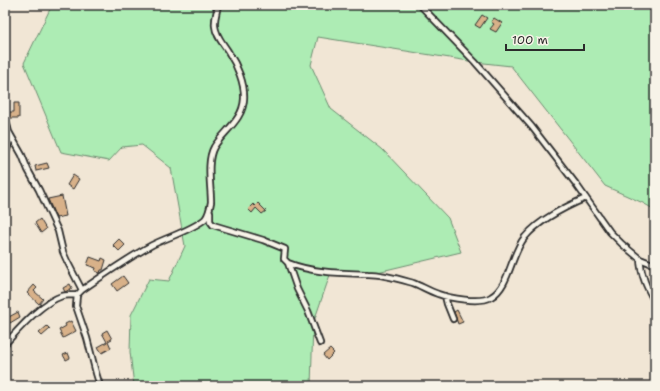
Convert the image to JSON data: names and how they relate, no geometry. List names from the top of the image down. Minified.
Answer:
{"scale_bar":"100 m"}
